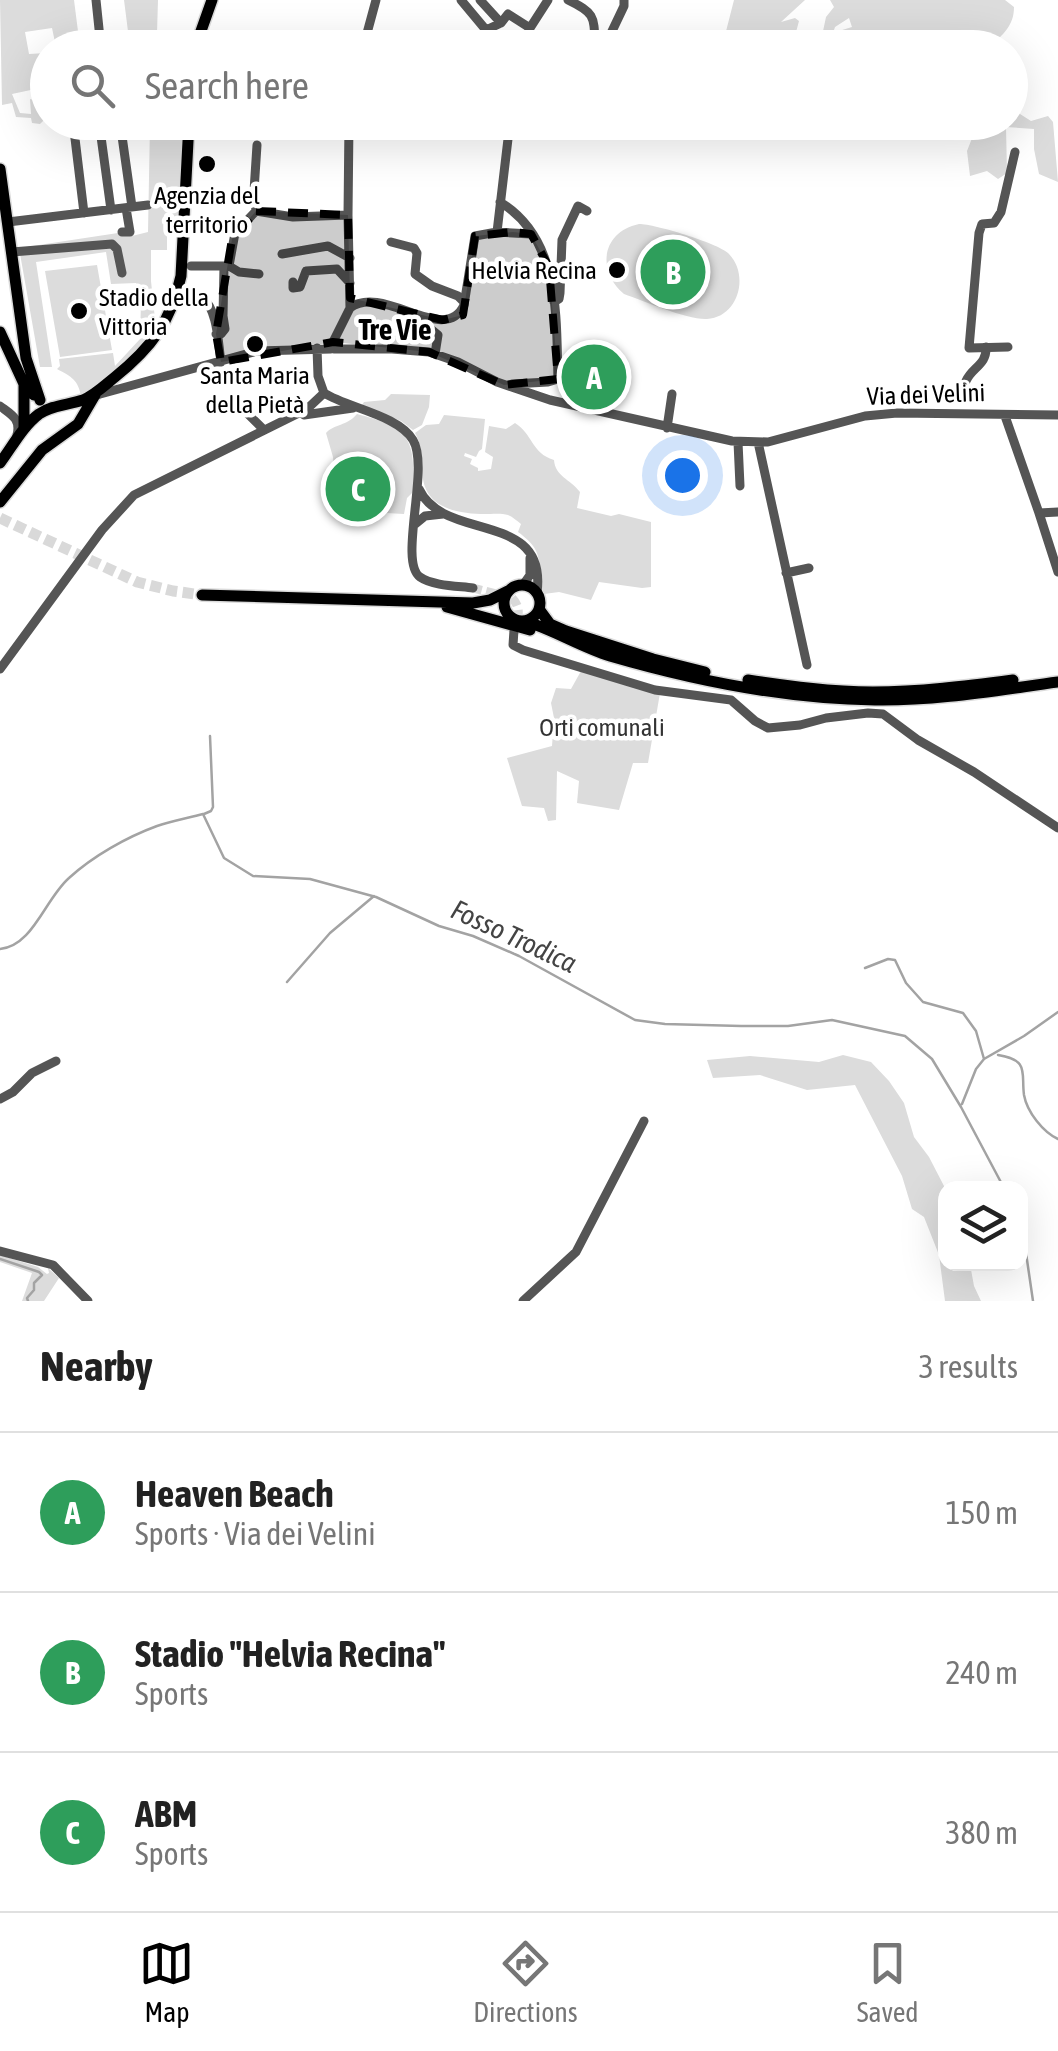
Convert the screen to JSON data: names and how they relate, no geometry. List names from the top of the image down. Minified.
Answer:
{"streets":{"street":["Via dei Velini"]},"districts":["Tre Vie"],"water":["Fosso Trodica"],"parks":["Orti comunali"],"places":["Agenzia del territorio","Helvia Recina","Stadio della Vittoria","Santa Maria della Pietà"],"page":{"search":"Search here","pins":["B","A","C"],"heading":["Nearby","3 results"],"list":[{"mark":"A","name":"Heaven Beach","note":"Sports · Via dei Velini","value":"150 m"},{"mark":"B","name":"Stadio \"Helvia Recina\"","note":"Sports","value":"240 m"},{"mark":"C","name":"ABM","note":"Sports","value":"380 m"}],"nav":["Map","Directions","Saved"]}}
